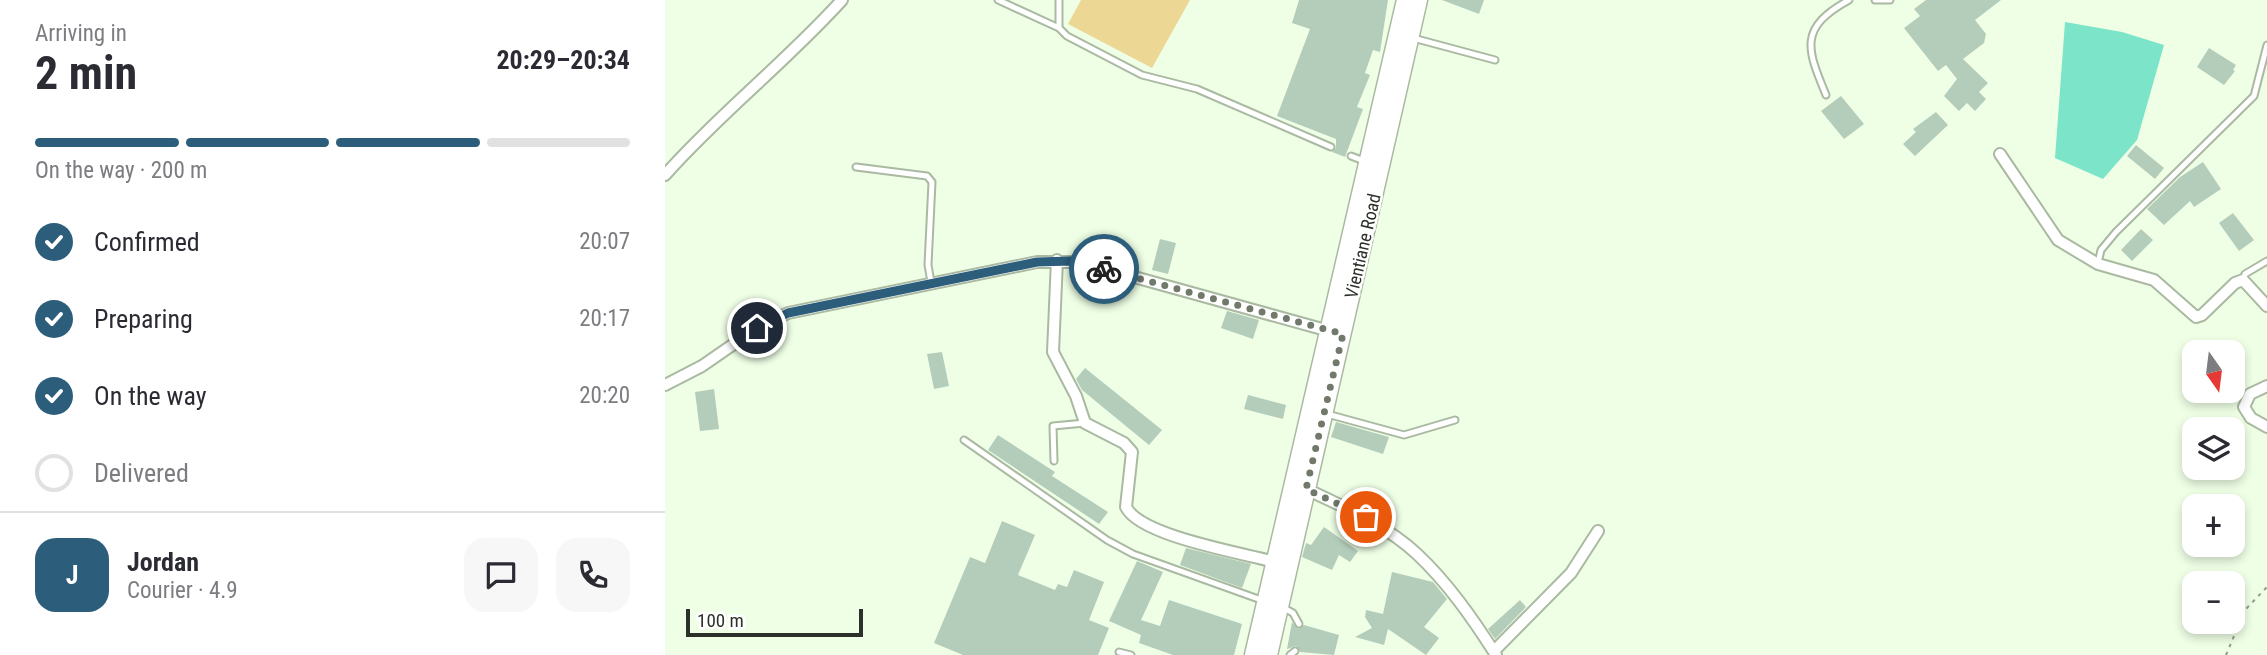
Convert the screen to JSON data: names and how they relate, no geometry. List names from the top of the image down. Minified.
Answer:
{"streets":{"main road":["Vientiane Road"]},"scale_bar":"100 m","north":"bottom","page":{"heading":["2 min","Arriving in","20:29–20:34"],"panel":["Jordan","Courier · 4.9"],"bar":"On the way · 200 m","list":[["Confirmed","20:07"],["Preparing","20:17"],["On the way","20:20"],"Delivered"],"map_buttons":["+","−"],"round":"J","scale":"100 m"}}
